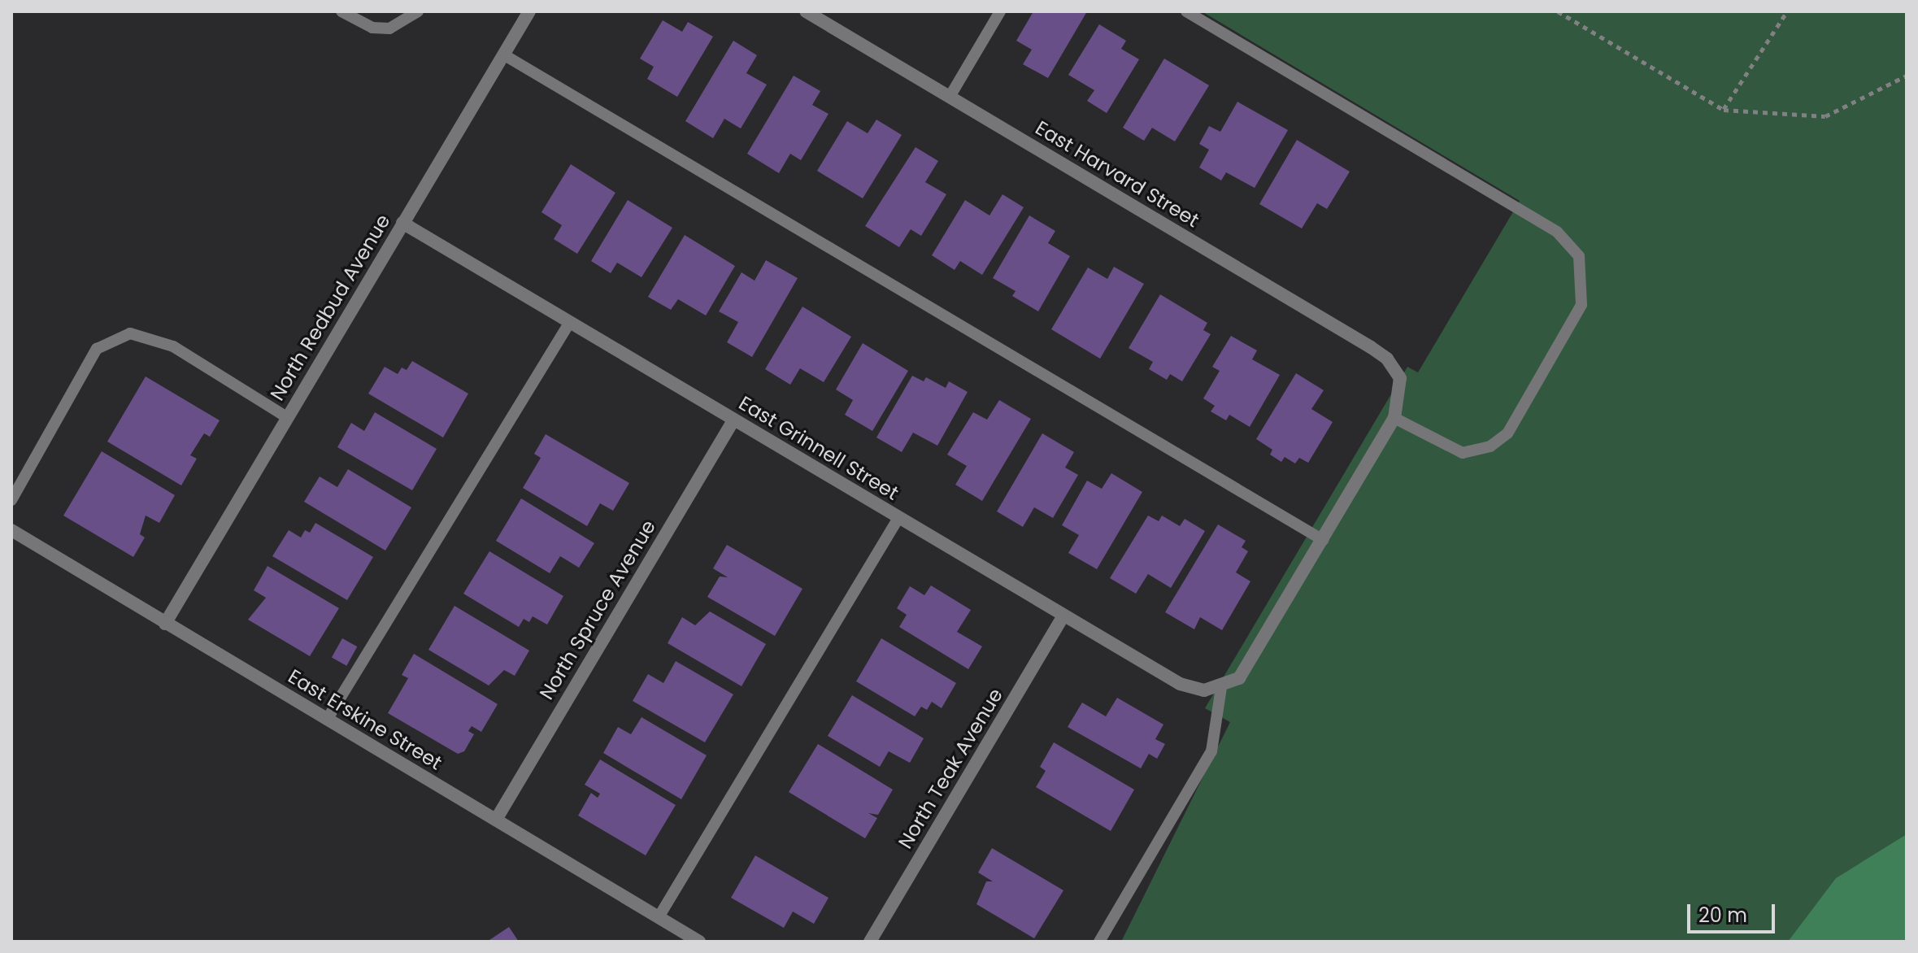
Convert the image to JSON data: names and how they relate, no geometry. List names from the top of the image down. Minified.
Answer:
{"streets":{"street":["East Harvard Street","North Redbud Avenue","East Grinnell Street","North Spruce Avenue","East Erskine Street","North Teak Avenue"]},"crossings":[["North Redbud Avenue","East Grinnell Street"],["North Redbud Avenue","East Erskine Street"],["East Grinnell Street","North Spruce Avenue"],["East Grinnell Street","North Teak Avenue"],["North Spruce Avenue","East Erskine Street"]],"scale_bar":"20 m"}
